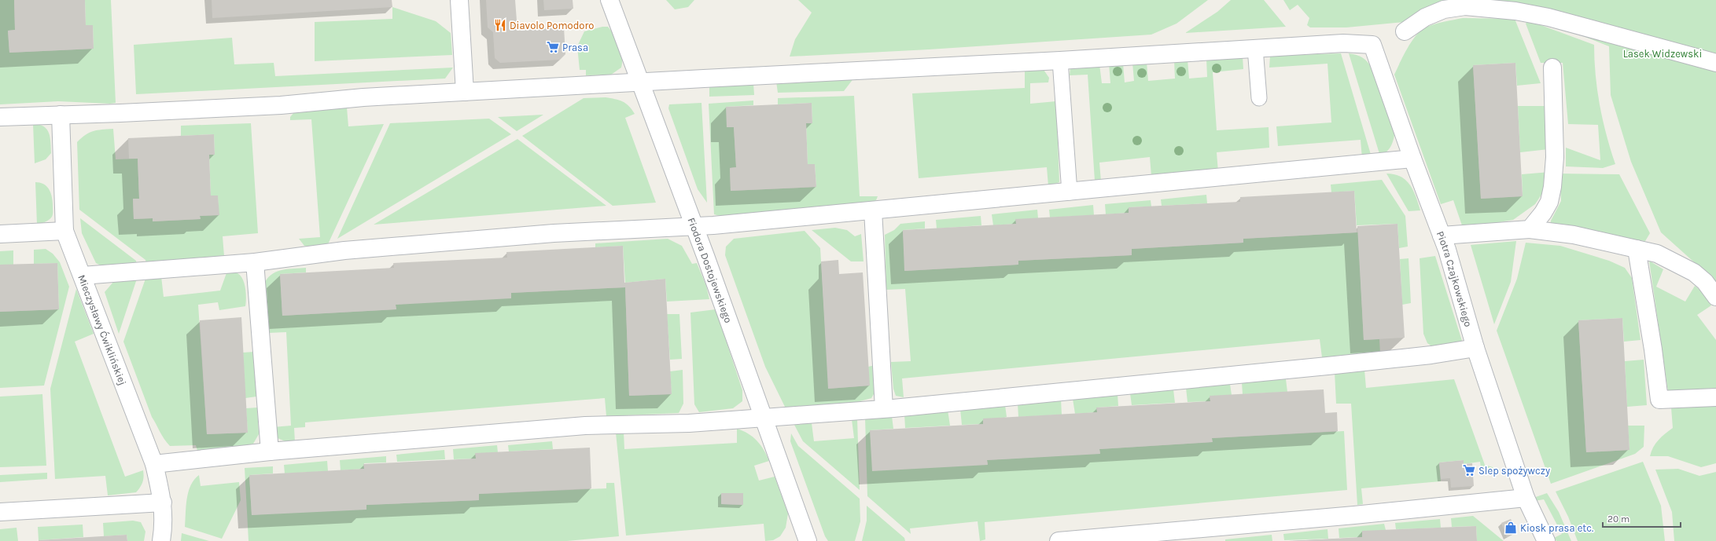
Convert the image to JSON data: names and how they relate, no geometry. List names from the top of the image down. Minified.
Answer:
{"streets":{"street":["Fiodora Dostojewskiego","Piotra Czajkowskiego","Mieczysławy Ćwiklińskiej"]},"parks":["Lasek Widzewski"],"places":{"restaurant":["Diavolo Pomodoro"],"supermarket":["Prasa","Slep spożywczy"],"shop":["Kiosk prasa etc."]},"scale_bar":"20 m"}
